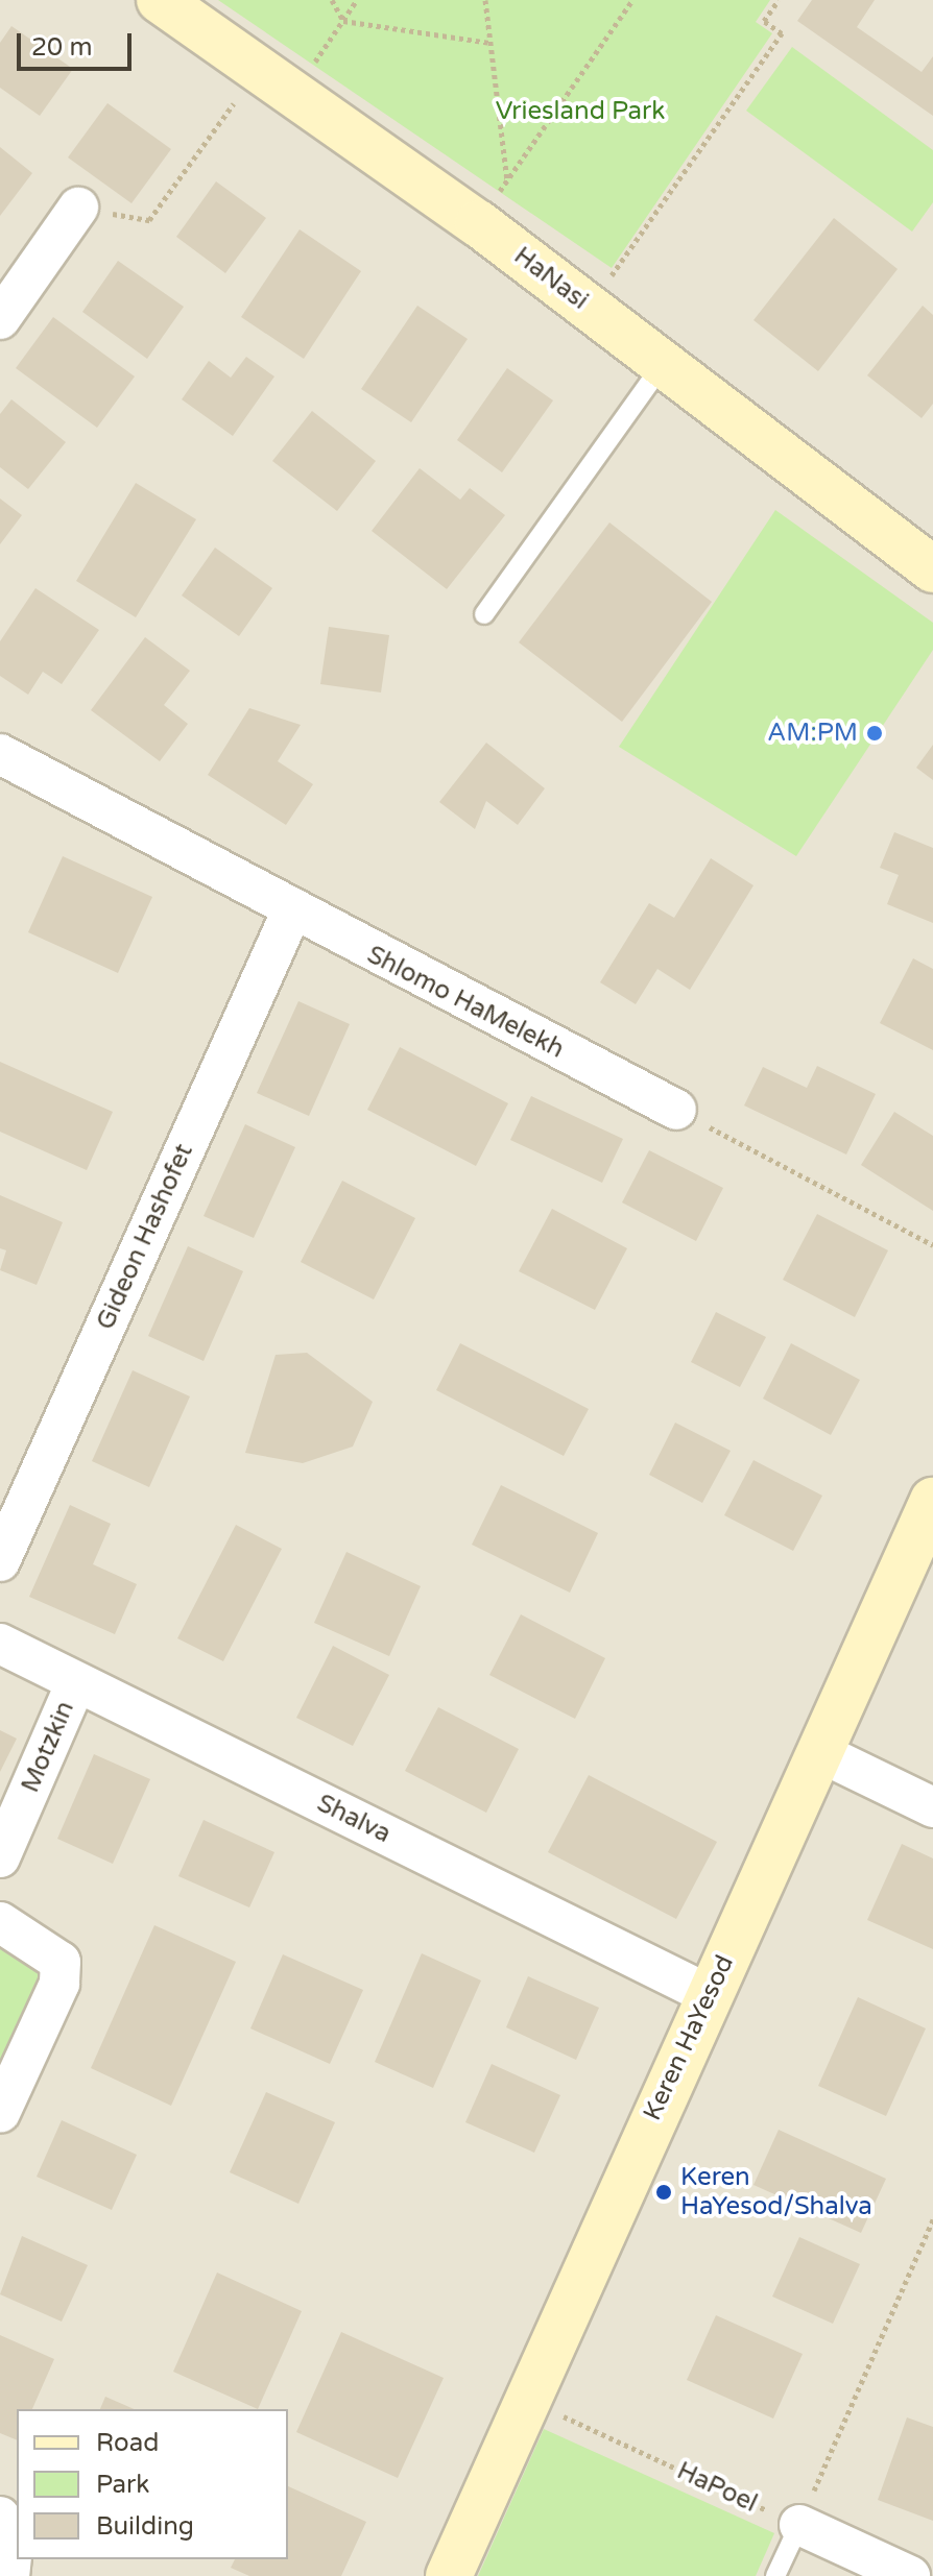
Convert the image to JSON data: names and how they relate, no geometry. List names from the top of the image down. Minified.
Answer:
{"streets":{"street":["HaNasi","Shlomo HaMelekh","Gideon Hashofet","Motzkin","Shalva","Keren HaYesod"],"path":["HaPoel"]},"crossings":[["Shlomo HaMelekh","Gideon Hashofet"],["Motzkin","Shalva"],["Shalva","Keren HaYesod"],["Keren HaYesod","HaPoel"]],"parks":["Vriesland Park"],"places":["AM:PM","Keren HaYesod/Shalva"],"legend":["Road","Park","Building"],"scale_bar":"20 m"}
